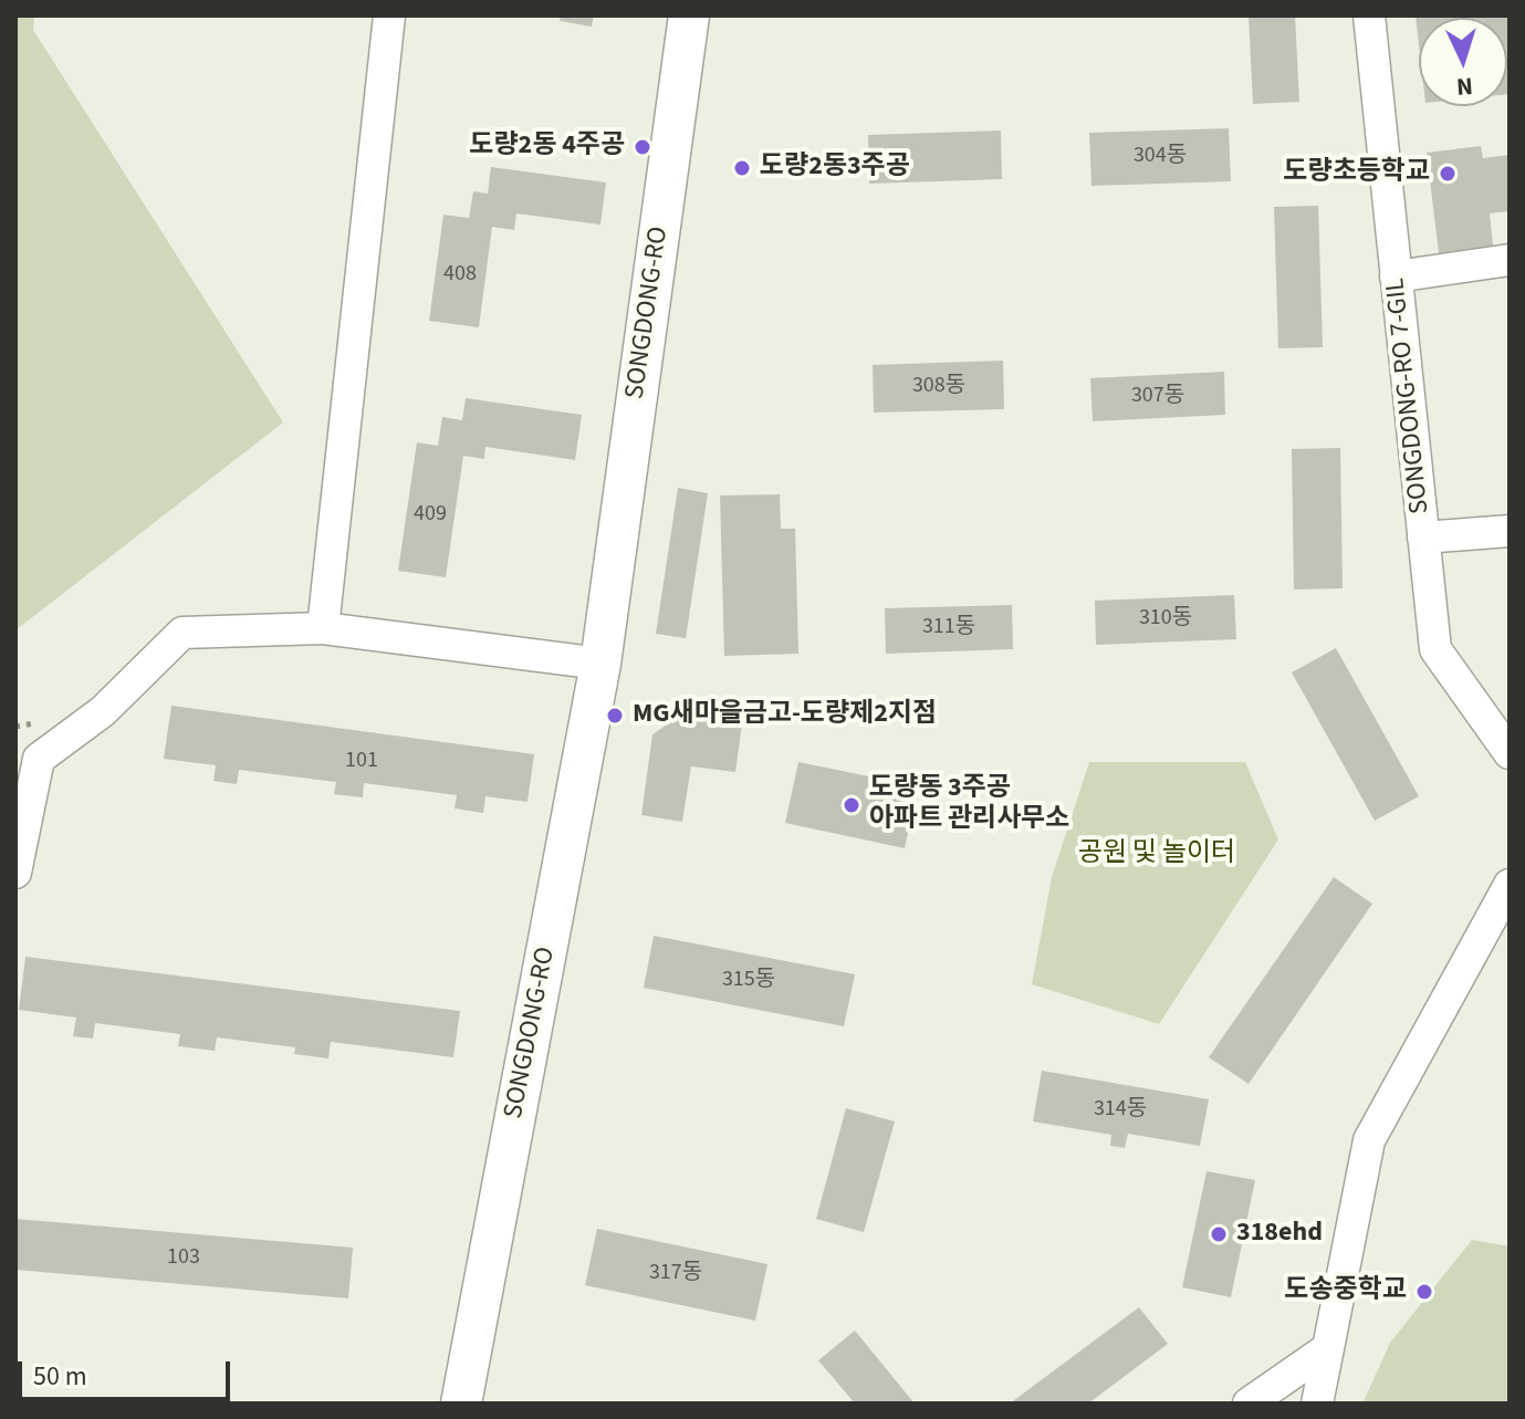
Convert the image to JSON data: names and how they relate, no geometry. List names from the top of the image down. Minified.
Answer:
{"streets":{"street":["SONGDONG-RO","SONGDONG-RO 7-GIL"]},"parks":["공원 및 놀이터"],"places":["도량2동 4주공","도량2동3주공","도량초등학교","MG새마을금고-도량제2지점","도량동 3주공 아파트 관리사무소","318ehd","도송중학교"],"house_numbers":["304동","408","308동","307동","409","310동","311동","101","315동","314동","103","317동"],"scale_bar":"50 m","north":"bottom"}
